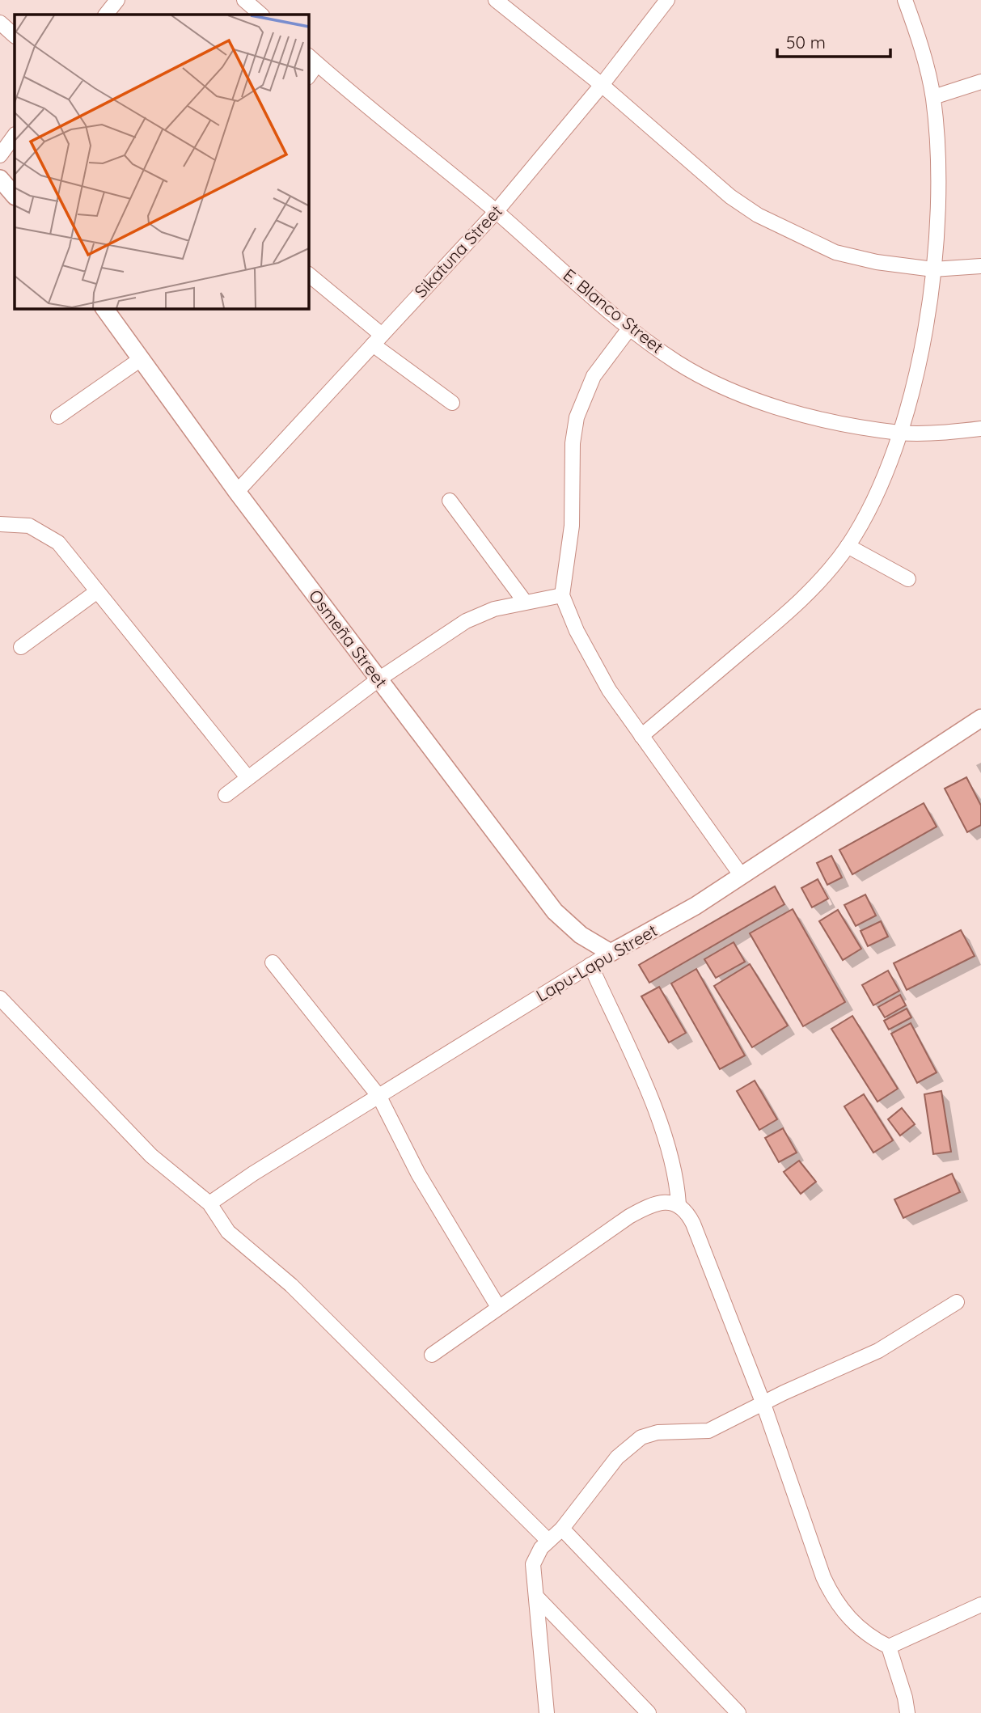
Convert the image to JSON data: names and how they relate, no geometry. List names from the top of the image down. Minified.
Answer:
{"streets":{"street":["Sikatuna Street","E. Blanco Street","Osmeña Street","Lapu-Lapu Street"]},"crossings":[["Sikatuna Street","E. Blanco Street"],["Sikatuna Street","Osmeña Street"],["Osmeña Street","Lapu-Lapu Street"]],"scale_bar":"50 m"}
